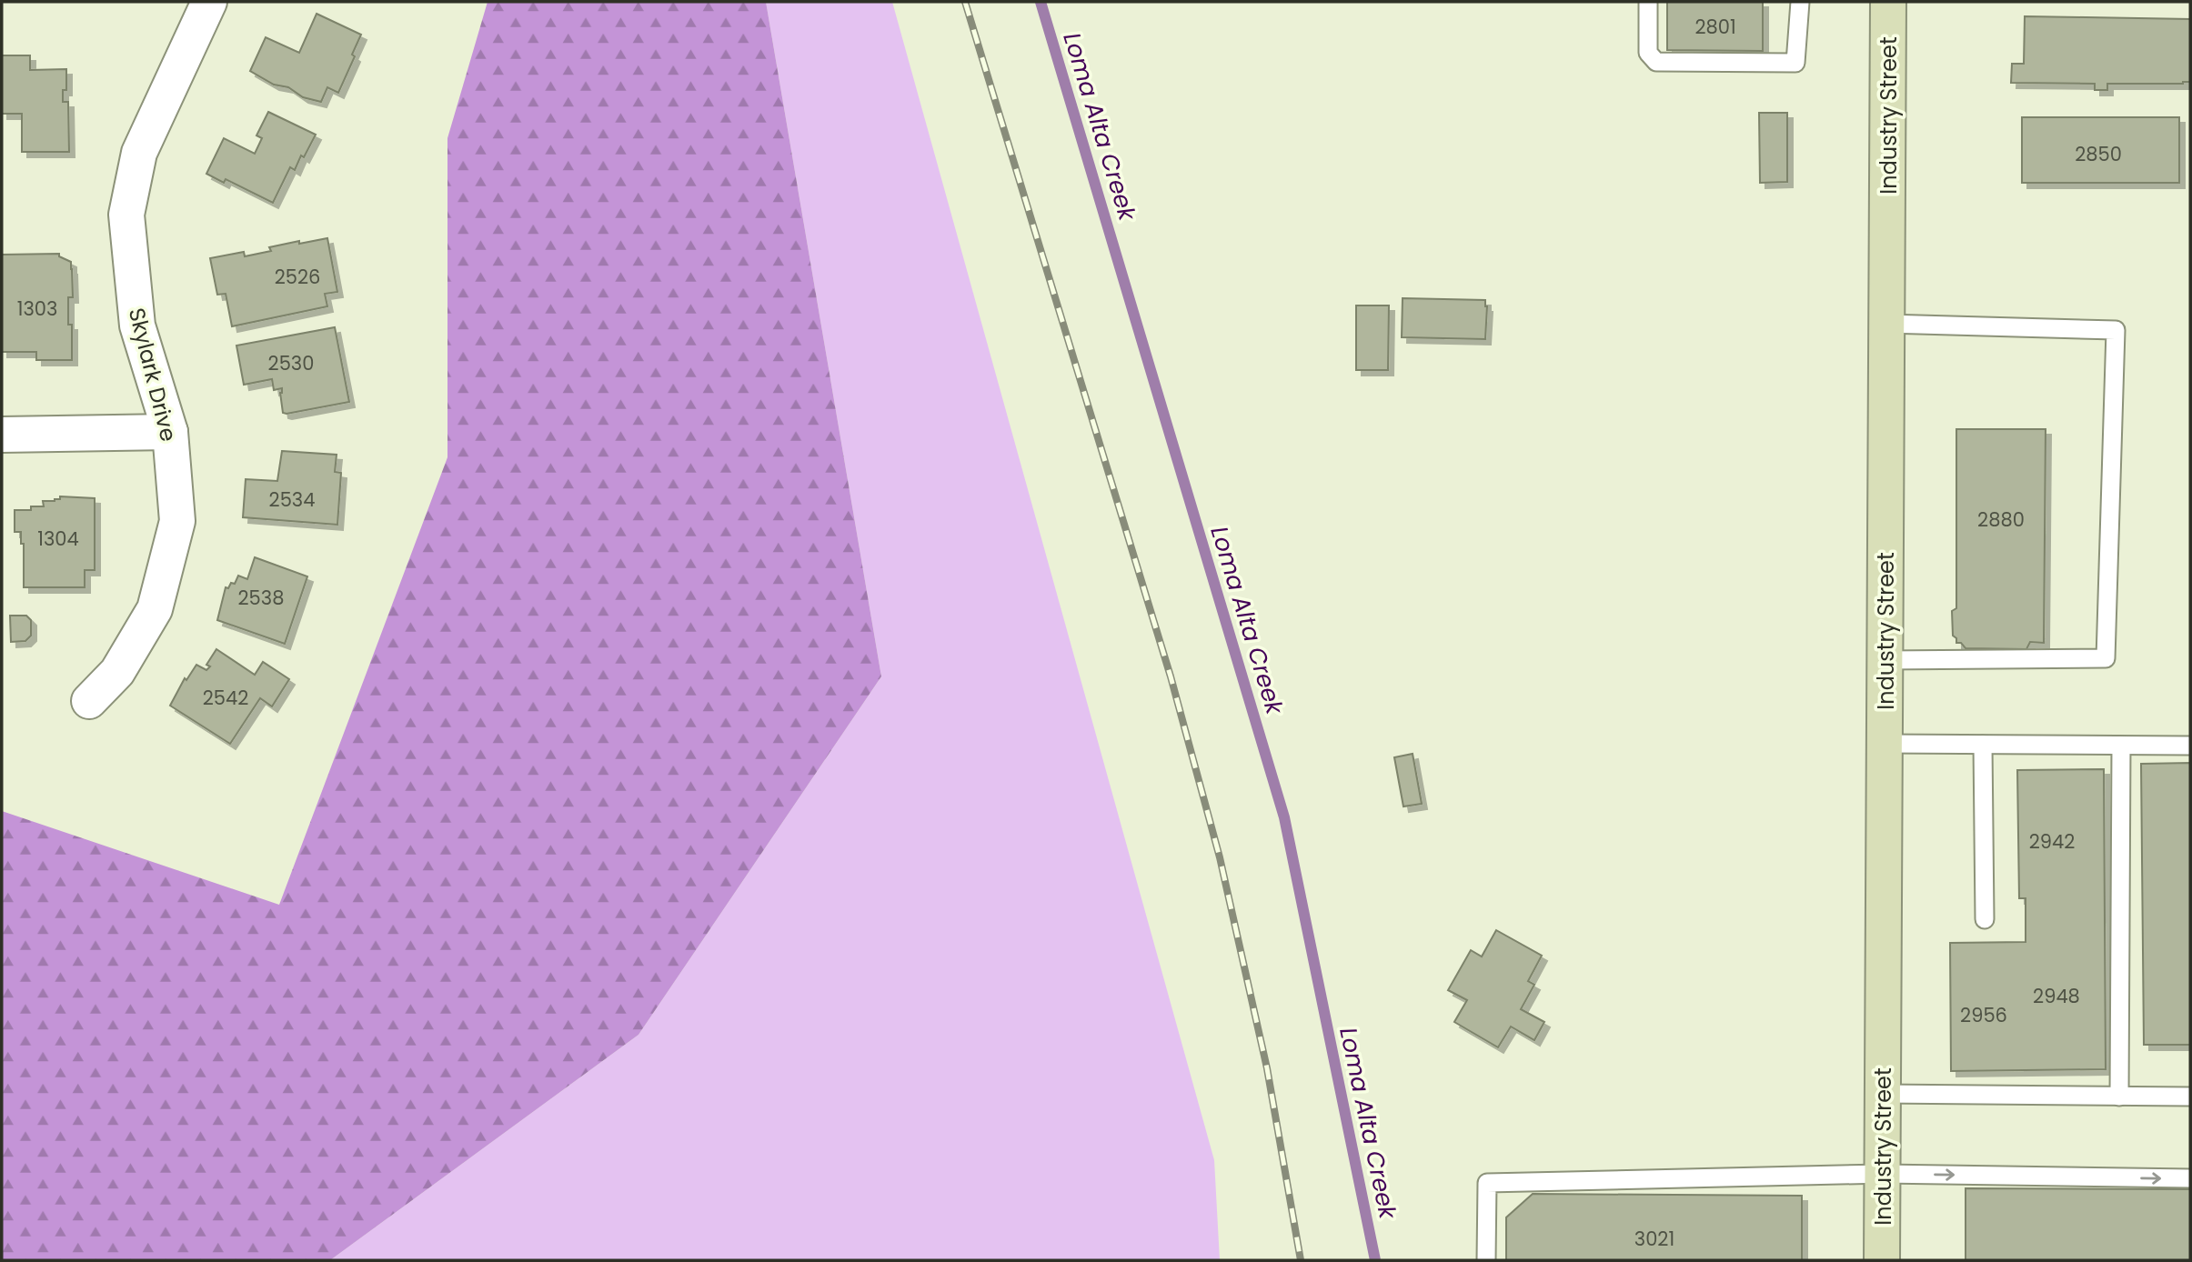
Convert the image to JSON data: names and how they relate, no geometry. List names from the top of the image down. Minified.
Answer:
{"streets":{"street":["Industry Street","Skylark Drive"]},"water":["Loma Alta Creek"],"house_numbers":["2801","2850","2526","1303","2530","2534","2880","1304","2538","2542","2942","2948","2956","3021"]}
